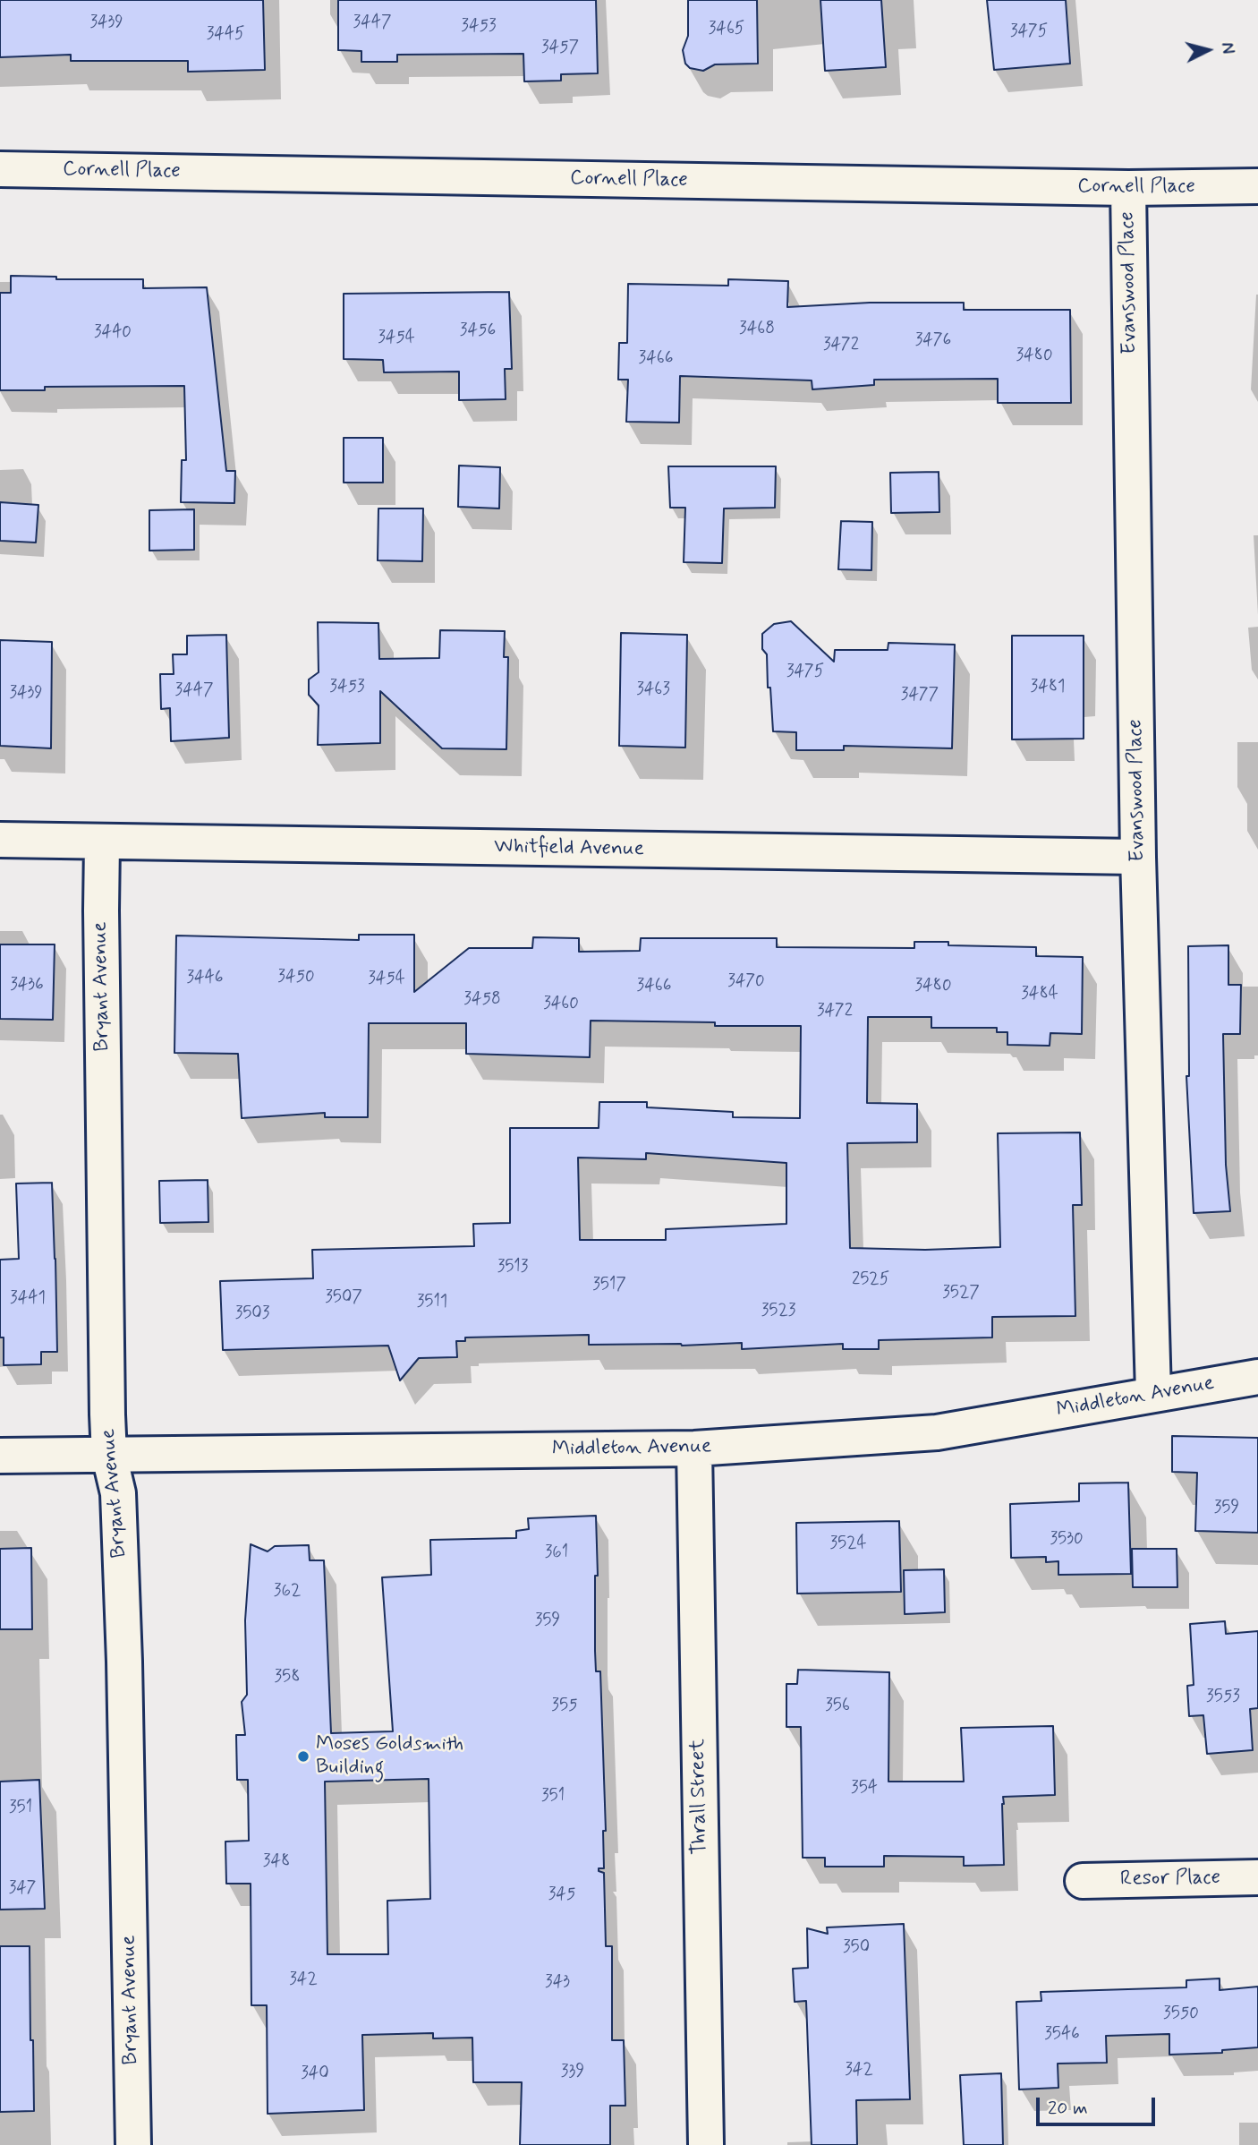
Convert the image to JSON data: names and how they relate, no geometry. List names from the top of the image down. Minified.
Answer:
{"streets":{"street":["Cornell Place","Evanswood Place","Whitfield Avenue","Bryant Avenue","Middleton Avenue","Thrall Street","Resor Place"]},"crossings":[["Cornell Place","Evanswood Place"],["Evanswood Place","Whitfield Avenue"],["Evanswood Place","Middleton Avenue"],["Whitfield Avenue","Bryant Avenue"],["Bryant Avenue","Middleton Avenue"],["Middleton Avenue","Thrall Street"]],"places":["Moses Goldsmith Building"],"house_numbers":["3439","3447","3453","3465","3475","3445","3457","3468","3456","3440","3454","3476","3472","3480","3466","3475","3453","3481","3463","3447","3439","3477","3450","3446","3454","3470","3436","3466","3480","3484","3458","3460","3472","3513","2525","3517","3527","3507","3441","3511","3523","3503","359","3530","3524","361","362","359","358","3553","355","356","354","351","351","348","347","345","350","342","343","3550","3546","342","339","340"],"scale_bar":"20 m","north":"right"}
